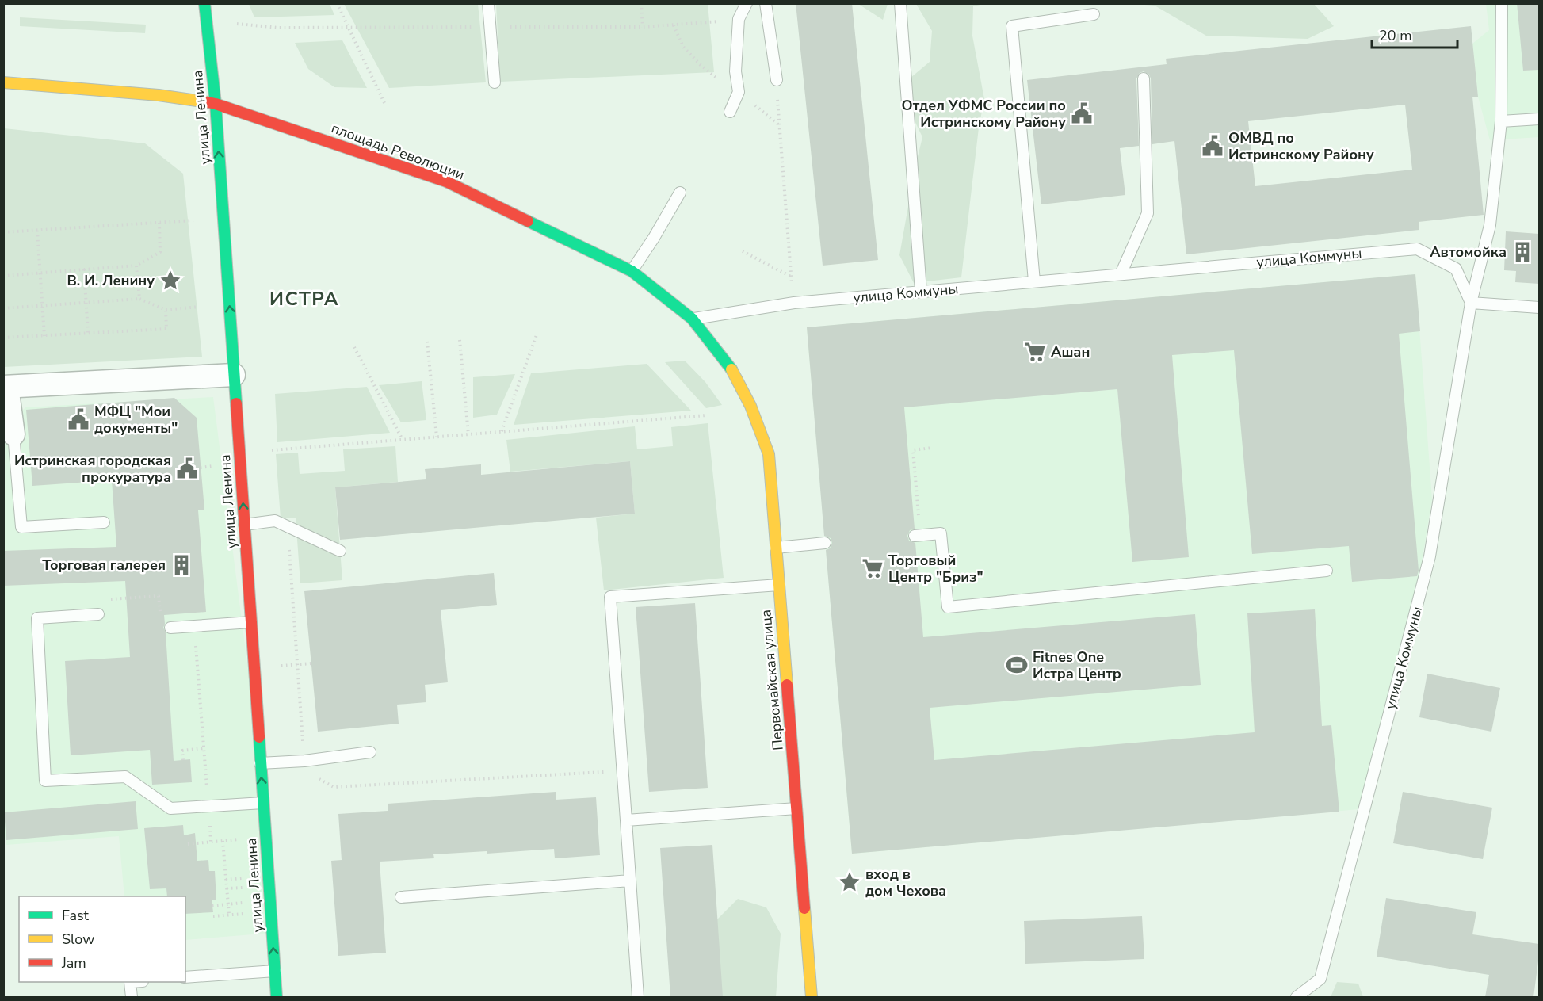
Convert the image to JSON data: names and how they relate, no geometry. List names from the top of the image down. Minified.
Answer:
{"streets":{"main road":["улица Ленина","площадь Революции","Первомайская улица"],"lane":["улица Коммуны"]},"crossings":[["улица Ленина","площадь Революции"],["площадь Революции","улица Коммуны"],["площадь Революции","Первомайская улица"]],"one_way":["улица Ленина"],"districts":["ИСТРА"],"places":{"public building":["Отдел УФМС России по Истринскому Району","ОМВД по Истринскому Району","МФЦ \"Мои документы\"","Истринская городская прокуратура"],"building":["Автомойка","Торговая галерея"],"place":["В. И. Ленину","вход в дом Чехова"],"supermarket":["Ашан","Торговый Центр \"Бриз\""],"sports":["Fitnes One Истра Центр"]},"legend":["Fast","Slow","Jam"],"scale_bar":"20 m"}
